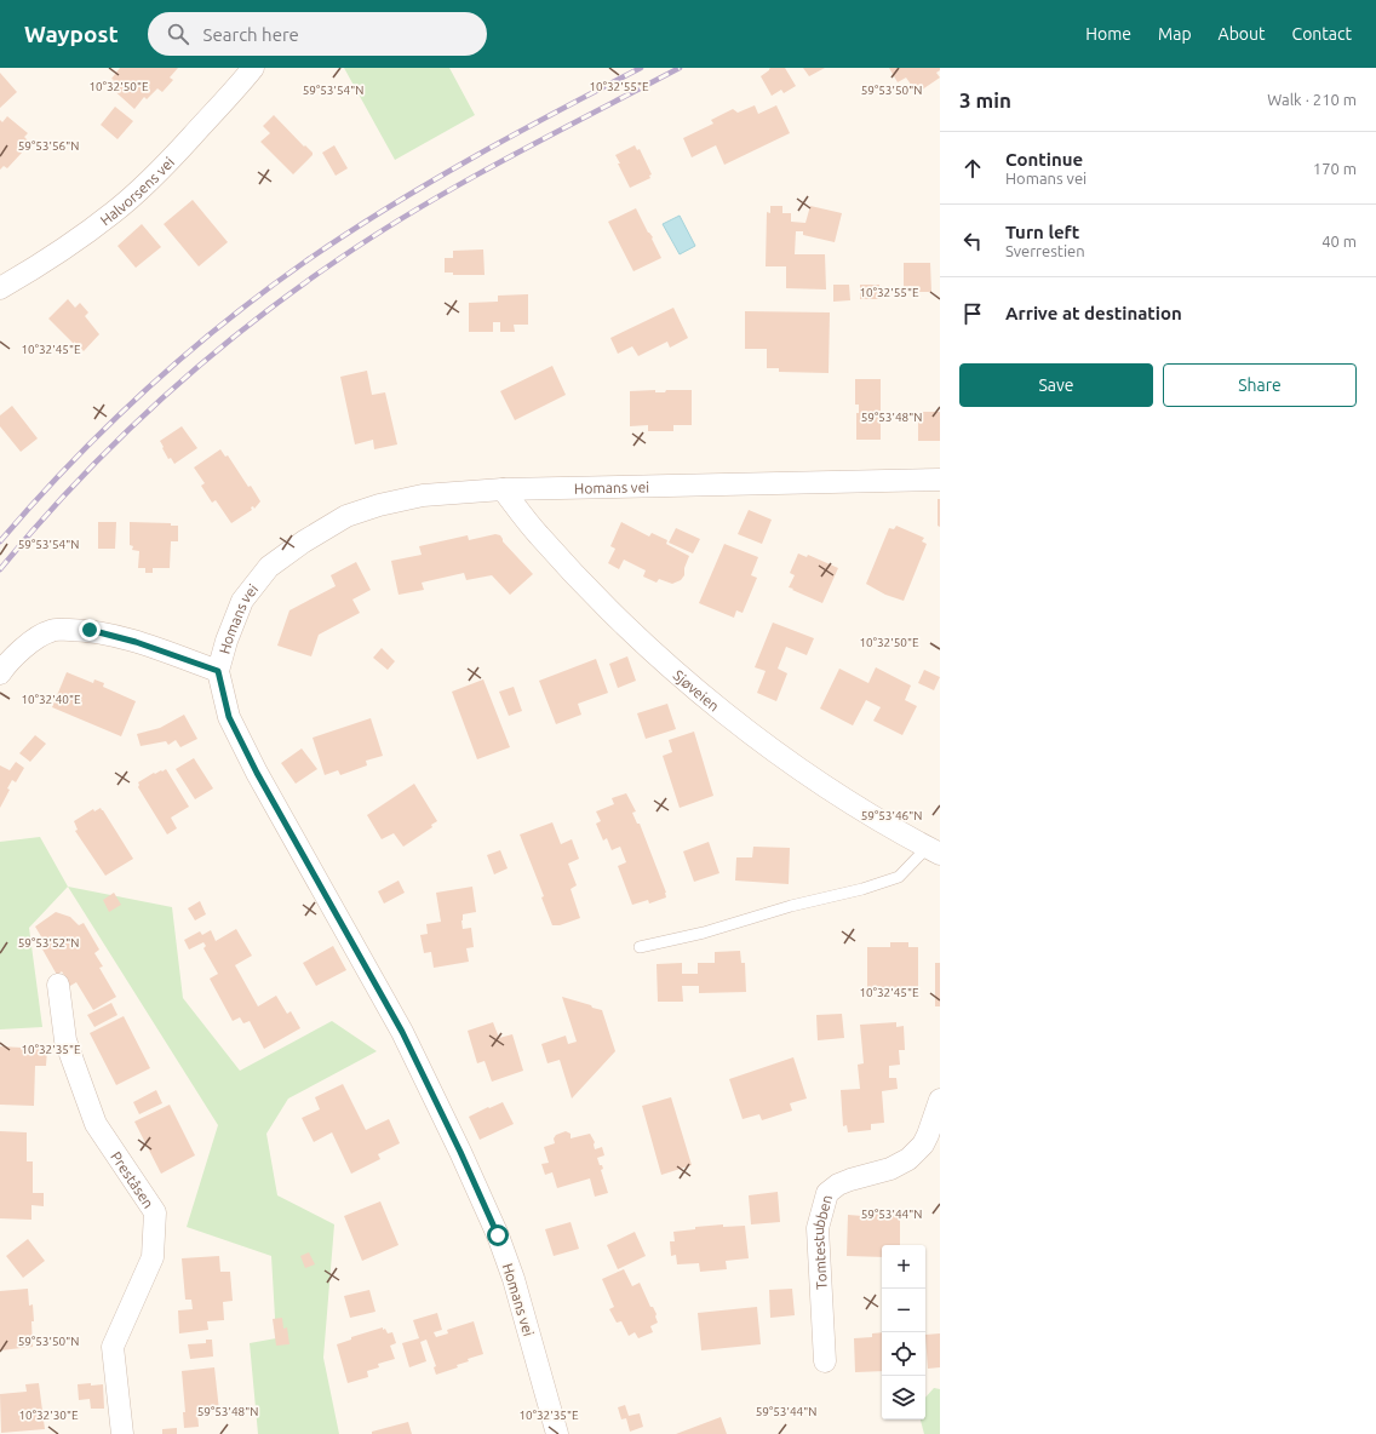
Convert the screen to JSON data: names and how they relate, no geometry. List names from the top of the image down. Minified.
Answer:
{"streets":{"street":["Halvorsens vei","Homans vei","Sjøveien","Preståsen","Tomtestubben"]},"crossings":[["Homans vei","Sjøveien"]],"page":{"header":"Waypost","search":"Search here","nav":["Home","Map","About","Contact"],"heading":["3 min","Walk · 210 m"],"list":[["Continue","Homans vei","170 m"],["Turn left","Sverrestien","40 m"],"Arrive at destination"],"buttons":["Save","Share"],"map_buttons":["+","−"]},"coordinates":["10°32'55\"E","10°32'50\"E","59°53'54\"N","59°53'50\"N","59°53'56\"N","10°32'45\"E","59°53'48\"N","10°32'40\"E","59°53'46\"N","59°53'52\"N","10°32'35\"E","59°53'44\"N","10°32'30\"E"]}
